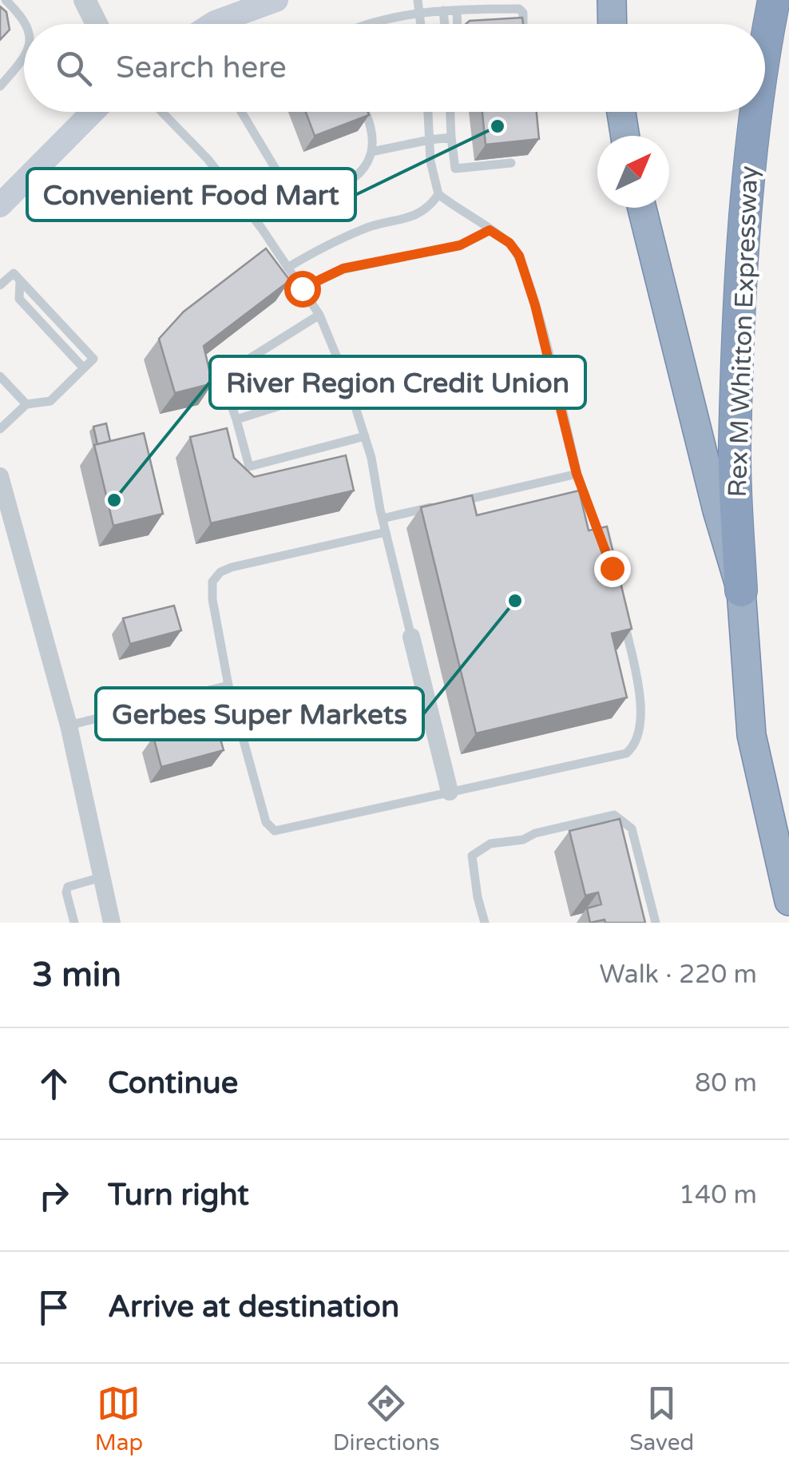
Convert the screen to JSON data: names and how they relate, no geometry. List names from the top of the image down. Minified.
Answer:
{"streets":{"highway":["Rex M Whitton Expressway"]},"places":["Convenient Food Mart","River Region Credit Union","Gerbes Super Markets"],"north":"top right","page":{"search":"Search here","heading":["3 min","Walk · 220 m"],"list":[["Continue","80 m"],["Turn right","140 m"],"Arrive at destination"],"nav":["Map","Directions","Saved"]}}
